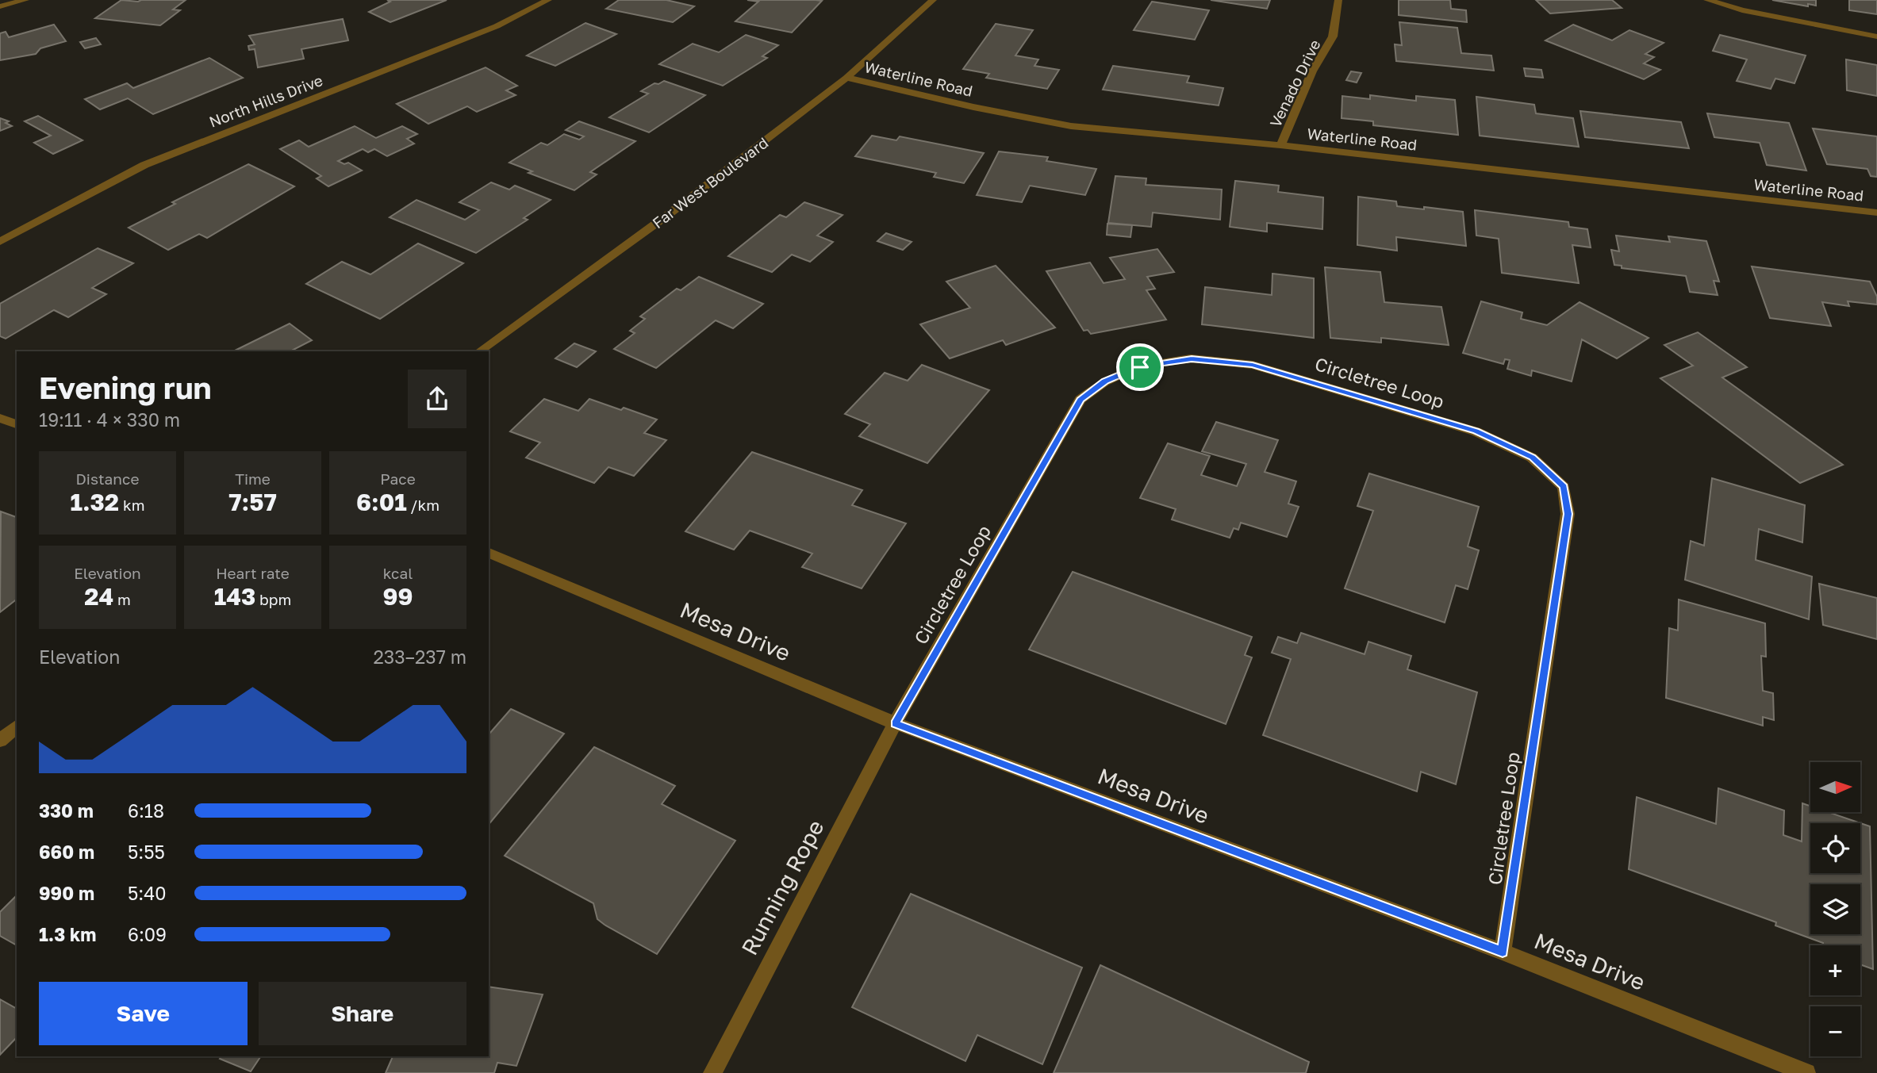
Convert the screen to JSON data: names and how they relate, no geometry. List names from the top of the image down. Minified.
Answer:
{"streets":{"street":["Waterline Road","Venado Drive","North Hills Drive","Far West Boulevard","Circletree Loop","Mesa Drive","Running Rope"]},"crossings":[["Waterline Road","Venado Drive"],["Waterline Road","Far West Boulevard"],["Circletree Loop","Mesa Drive"],["Circletree Loop","Running Rope"],["Mesa Drive","Running Rope"]],"north":"right","page":{"heading":["Evening run","19:11 · 4 × 330 m"],"stats":[["Distance","1.32 km"],["Time","7:57"],["Pace","6:01 /km"],["Elevation","24 m"],["Heart rate","143 bpm"],["kcal","99"]],"chart":["Elevation","233–237 m"],"map_buttons":["+","−"],"list":[{"name":"330 m","note":"6:18"},{"name":"660 m","note":"5:55"},{"name":"990 m","note":"5:40"},{"name":"1.3 km","note":"6:09"}],"buttons":["Save","Share"]}}
